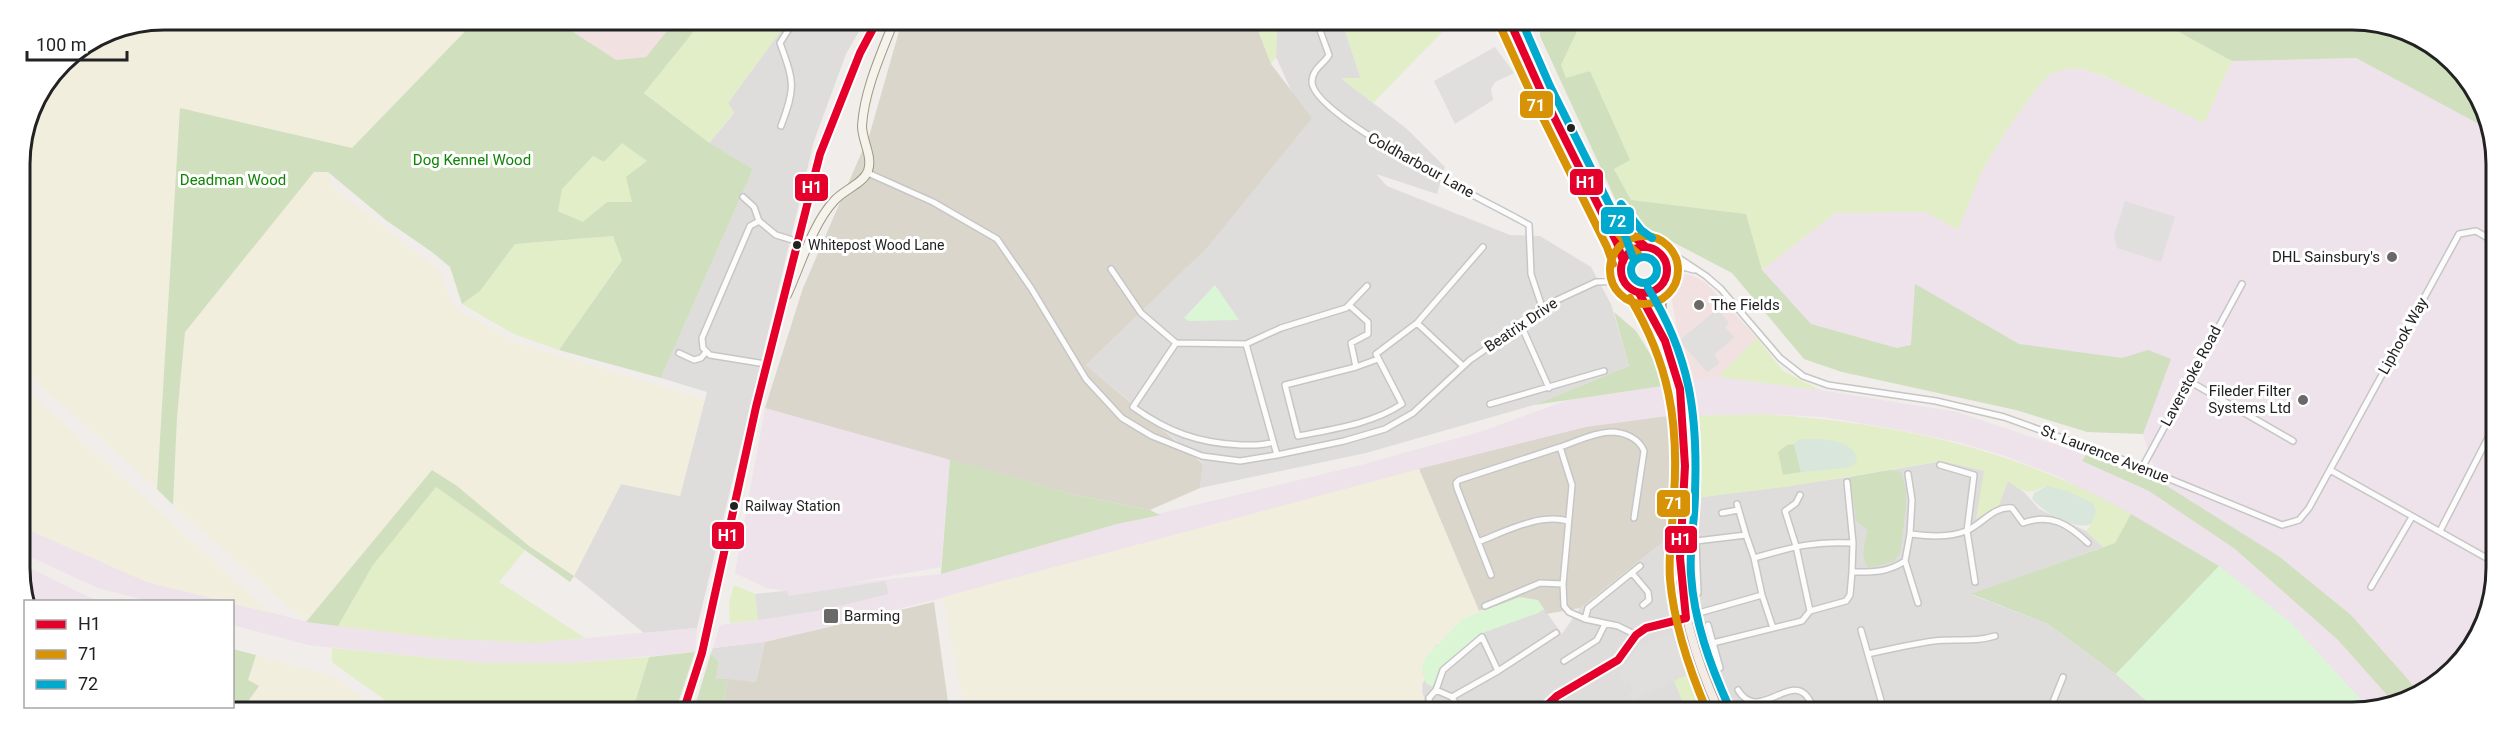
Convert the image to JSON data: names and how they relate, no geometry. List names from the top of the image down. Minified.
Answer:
{"streets":{"street":["Coldharbour Lane","Beatrix Drive","Liphook Way","Laverstoke Road","St. Laurence Avenue"]},"crossings":[["Coldharbour Lane","Beatrix Drive"],["Beatrix Drive","St. Laurence Avenue"],["Liphook Way","St. Laurence Avenue"],["Laverstoke Road","St. Laurence Avenue"]],"parks":["Dog Kennel Wood","Deadman Wood"],"places":{"other":["Whitepost Wood Lane","DHL Sainsbury's","The Fields","Fileder Filter Systems Ltd","Railway Station"],"transit":["Barming"]},"lines":["transit line H1","transit line 71","transit line 72"],"legend":["H1","71","72"],"scale_bar":"100 m"}
